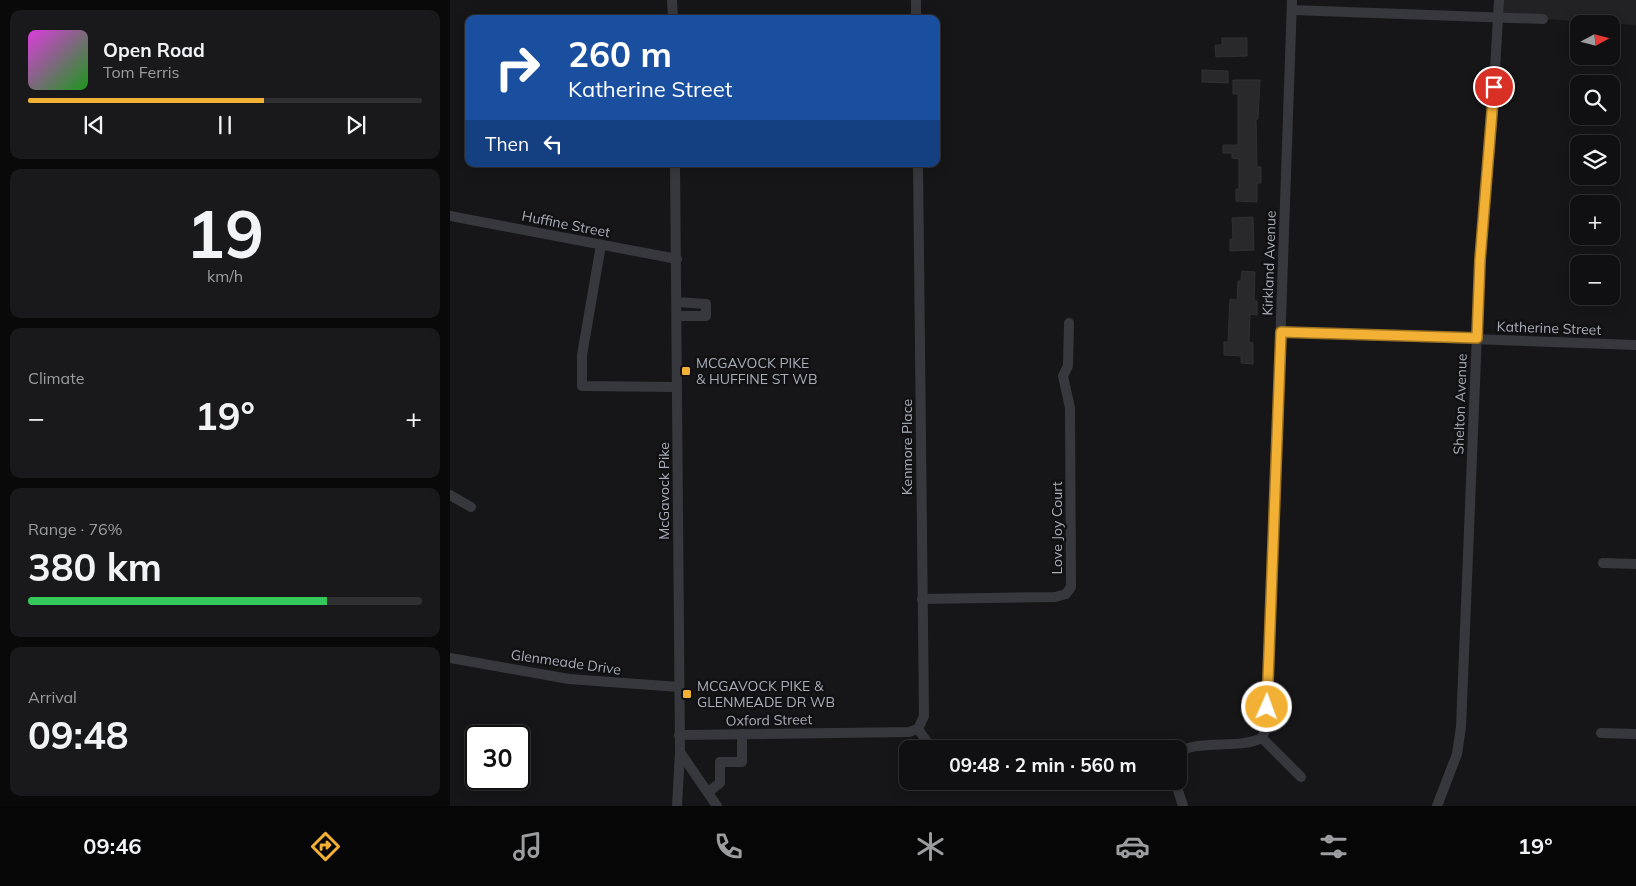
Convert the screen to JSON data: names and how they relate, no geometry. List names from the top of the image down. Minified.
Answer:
{"streets":{"street":["Huffine Street","Kirkland Avenue","Katherine Street","Shelton Avenue","Kenmore Place","McGavock Pike","Love Joy Court","Glenmeade Drive","Oxford Street"]},"crossings":[["Huffine Street","McGavock Pike"],["Kirkland Avenue","Katherine Street"],["Katherine Street","Shelton Avenue"],["Kenmore Place","Love Joy Court"],["Kenmore Place","Oxford Street"],["McGavock Pike","Glenmeade Drive"],["McGavock Pike","Oxford Street"]],"places":{"transit":["MCGAVOCK PIKE & HUFFINE ST WB","MCGAVOCK PIKE & GLENMEADE DR WB"]},"north":"right","page":{"map_buttons":["+","−"],"turn":["260 m","Katherine Street"],"song":["Open Road","Tom Ferris"],"then":"Then","tile":[["19","km/h"],"Climate",["Range · 76%","380 km"],["Arrival","09:48"]],"heat":["−","19°","+"],"limit":"30","trip":"09:48 · 2 min · 560 m","tabs":["09:46","19°"]}}
